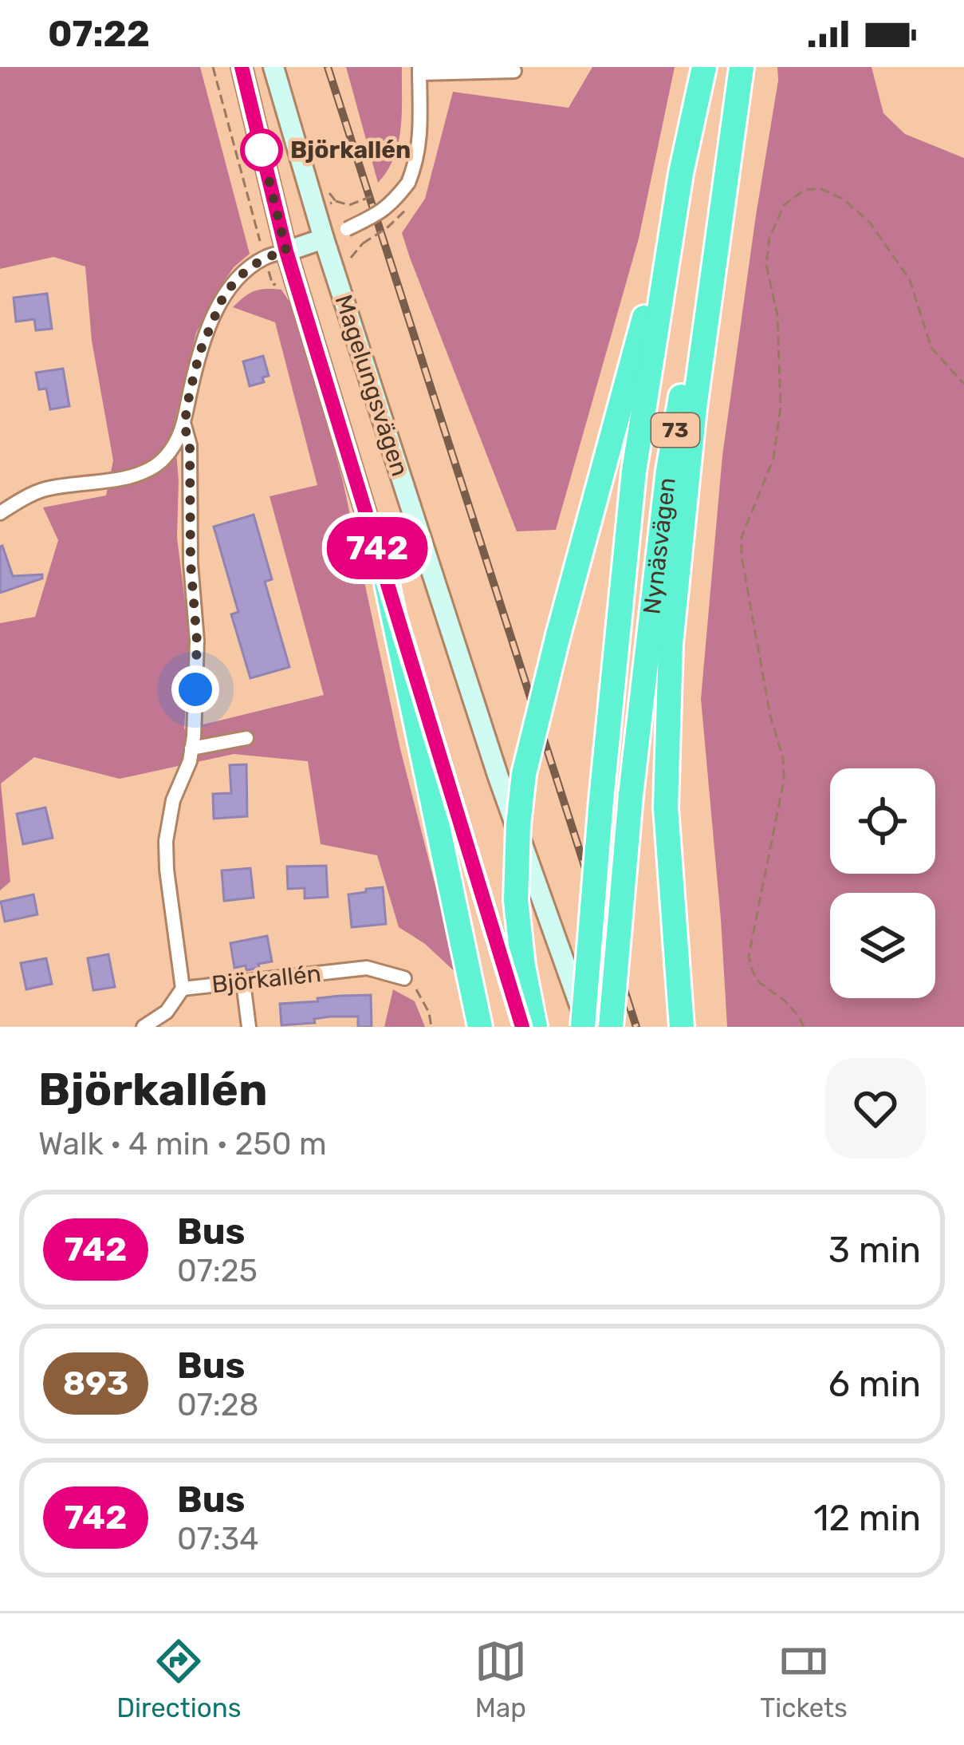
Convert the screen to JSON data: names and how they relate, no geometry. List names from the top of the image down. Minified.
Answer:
{"streets":{"highway":["73","Nynäsvägen"],"main road":["Magelungsvägen"],"street":["Björkallén"]},"crossings":[["Magelungsvägen","Nynäsvägen"]],"places":["Björkallén"],"lines":["bus line 742"],"page":{"status":"07:22","on_map":"742","heading":["Björkallén","Walk · 4 min · 250 m"],"list":[{"mark":"742","name":"Bus","note":"07:25","value":"3 min"},{"mark":"893","name":"Bus","note":"07:28","value":"6 min"},{"mark":"742","name":"Bus","note":"07:34","value":"12 min"}],"tabs":["Directions","Map","Tickets"]}}
